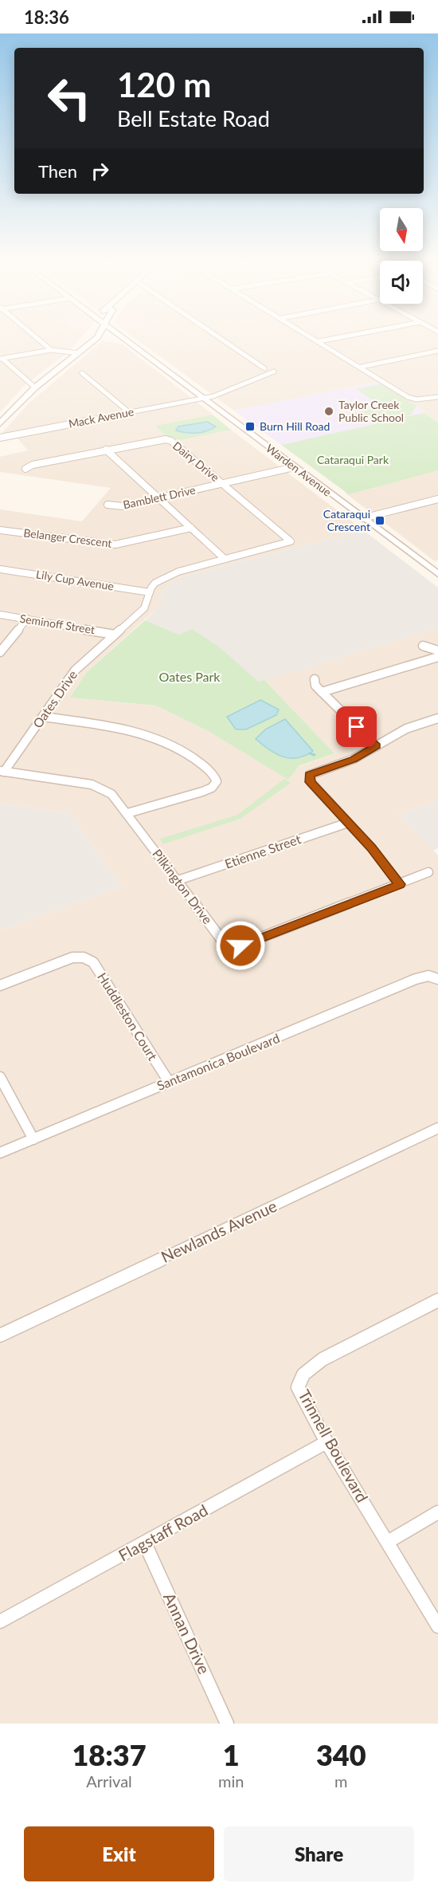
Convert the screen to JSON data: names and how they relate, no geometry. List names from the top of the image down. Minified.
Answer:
{"streets":{"main road":["Warden Avenue"],"street":["Mack Avenue","Dairy Drive","Bamblett Drive","Belanger Crescent","Lily Cup Avenue","Seminoff Street","Oates Drive","Etienne Street","Pilkington Drive","Huddleston Court","Santamonica Boulevard","Newlands Avenue","Trinnell Boulevard","Flagstaff Road","Annan Drive"]},"crossings":[["Mack Avenue","Warden Avenue"],["Dairy Drive","Bamblett Drive"],["Warden Avenue","Bamblett Drive"],["Lily Cup Avenue","Oates Drive"],["Seminoff Street","Oates Drive"],["Oates Drive","Pilkington Drive"],["Etienne Street","Pilkington Drive"],["Huddleston Court","Santamonica Boulevard"],["Trinnell Boulevard","Flagstaff Road"],["Flagstaff Road","Annan Drive"]],"parks":["Cataraqui Park","Oates Park"],"places":{"other":["Taylor Creek Public School"],"transit":["Burn Hill Road","Cataraqui Crescent"]},"north":"bottom","page":{"status":"18:36","turn":["120 m","Bell Estate Road"],"then":"Then","eta":["18:37","Arrival","1","min","340","m"],"buttons":["Exit","Share"]}}
